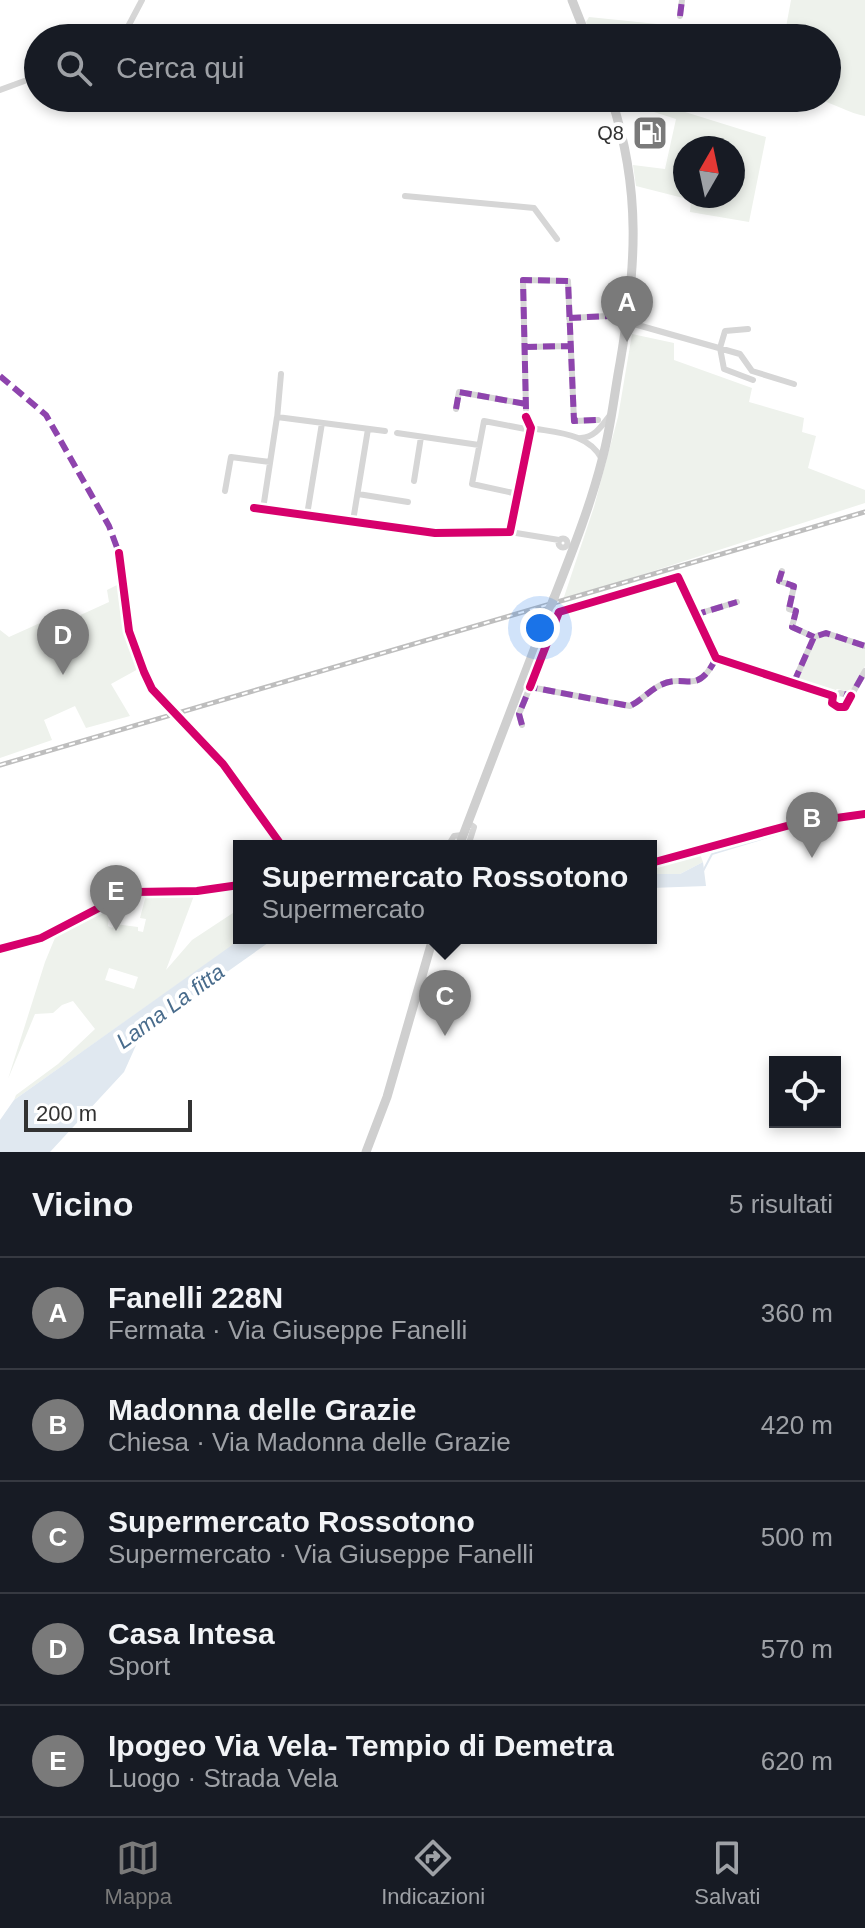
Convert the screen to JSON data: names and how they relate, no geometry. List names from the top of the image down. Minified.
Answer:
{"water":["Lama La fitta"],"places":{"fuel station":["Q8"]},"scale_bar":"200 m","north":"top","page":{"search":"Cerca qui","pins":["A","D","B","E","C"],"popup":["Supermercato Rossotono","Supermercato"],"scale":"200 m","heading":["Vicino","5 risultati"],"list":[{"mark":"A","name":"Fanelli 228N","note":"Fermata · Via Giuseppe Fanelli","value":"360 m"},{"mark":"B","name":"Madonna delle Grazie","note":"Chiesa · Via Madonna delle Grazie","value":"420 m"},{"mark":"C","name":"Supermercato Rossotono","note":"Supermercato · Via Giuseppe Fanelli","value":"500 m"},{"mark":"D","name":"Casa Intesa","note":"Sport","value":"570 m"},{"mark":"E","name":"Ipogeo Via Vela- Tempio di Demetra","note":"Luogo · Strada Vela","value":"620 m"}],"nav":["Mappa","Indicazioni","Salvati"]}}
